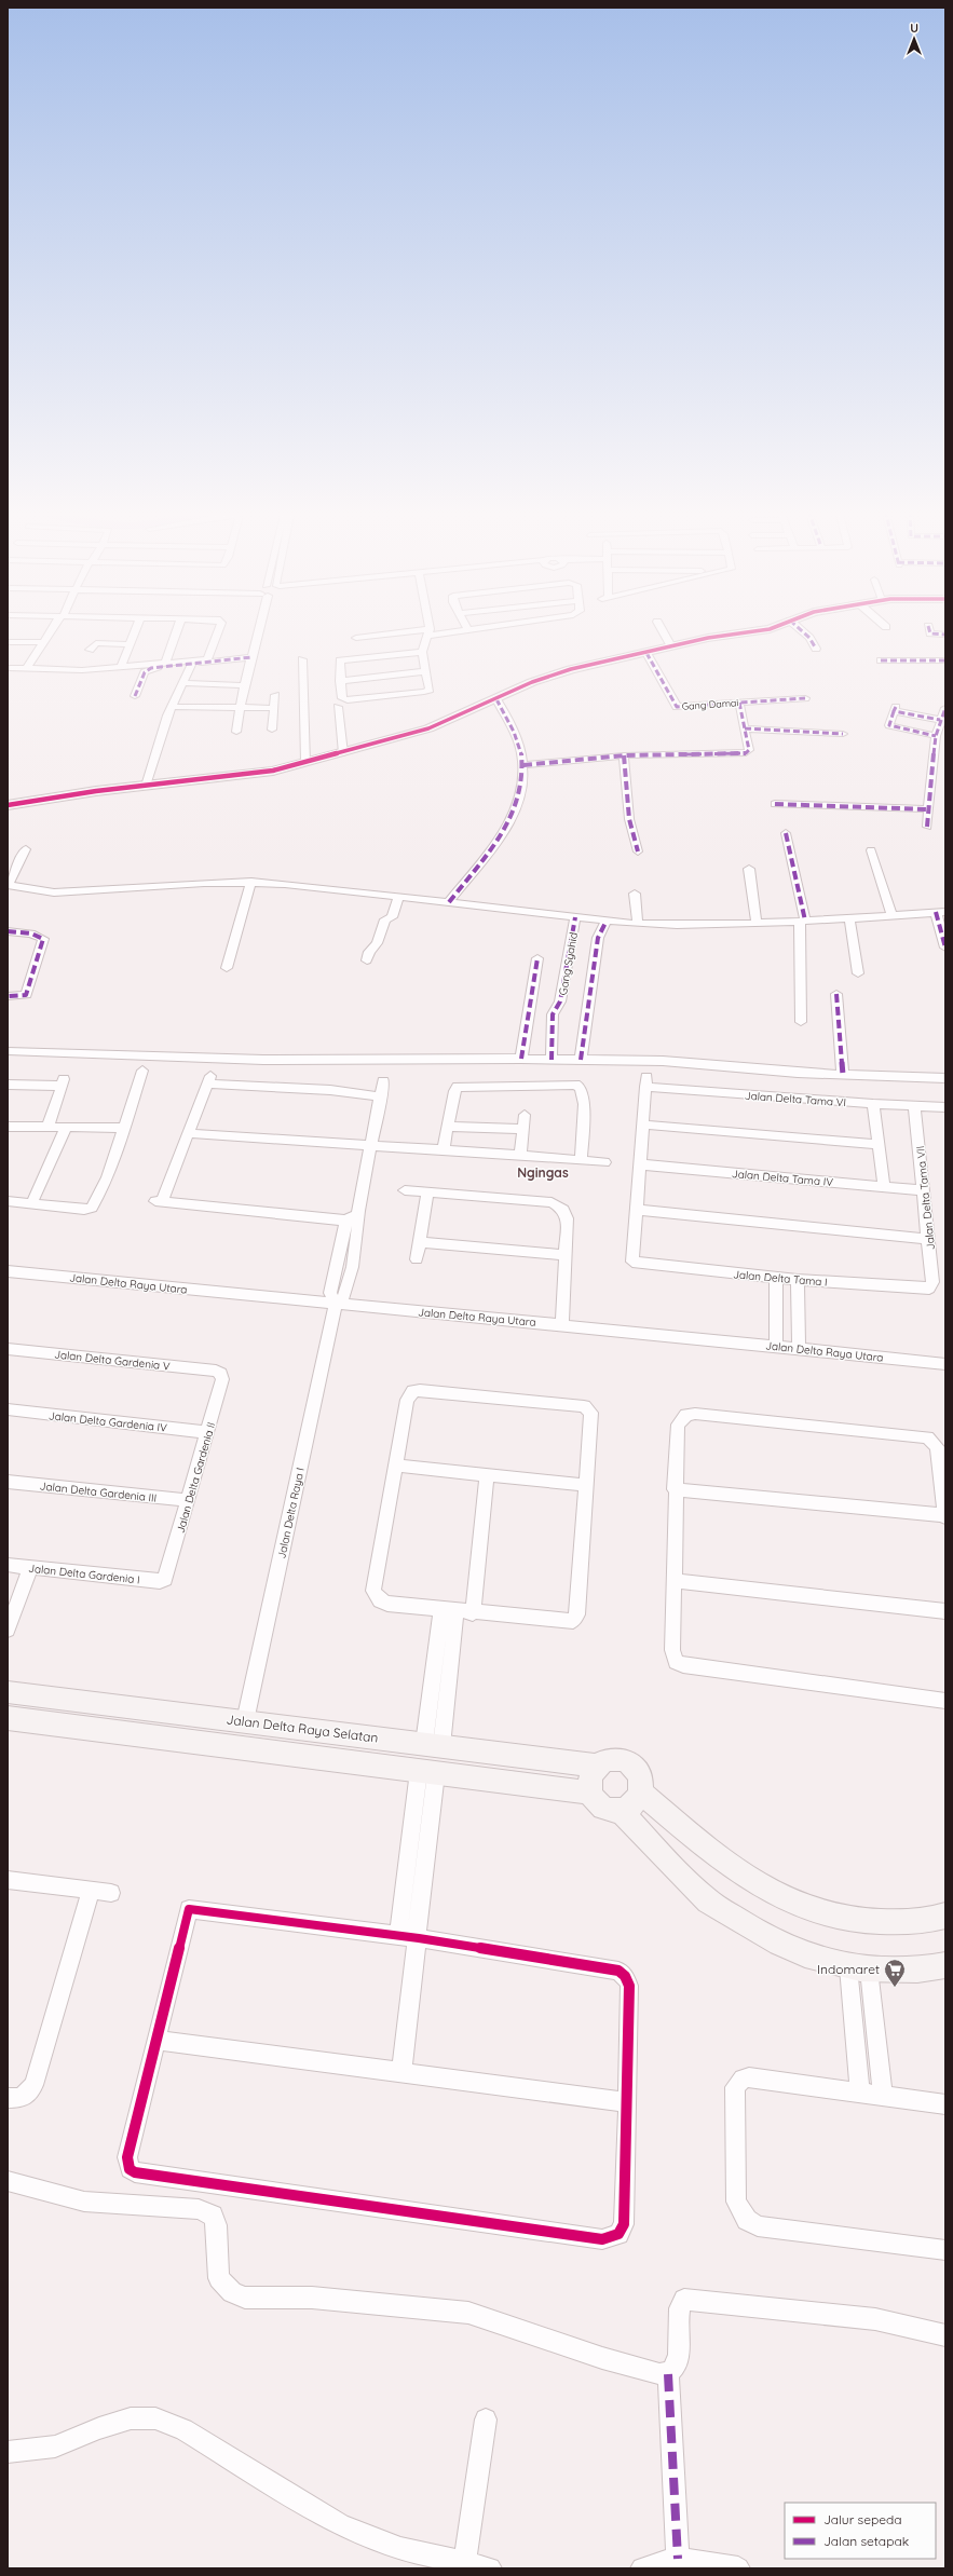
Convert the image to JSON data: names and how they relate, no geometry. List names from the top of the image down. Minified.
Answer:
{"streets":{"street":["Gang Damai","Gang Syahid","Jalan Delta Tama VI","Jalan Delta Tama IV","Jalan Delta Tama VII","Jalan Delta Tama I","Jalan Delta Raya Utara","Jalan Delta Gardenia V","Jalan Delta Gardenia IV","Jalan Delta Gardenia II","Jalan Delta Gardenia III","Jalan Delta Raya I","Jalan Delta Gardenia I","Jalan Delta Raya Selatan"]},"crossings":[["Jalan Delta Tama VI","Jalan Delta Tama VII"],["Jalan Delta Tama IV","Jalan Delta Tama VII"],["Jalan Delta Tama VII","Jalan Delta Tama I"],["Jalan Delta Raya Utara","Jalan Delta Raya I"],["Jalan Delta Gardenia V","Jalan Delta Gardenia II"],["Jalan Delta Gardenia IV","Jalan Delta Gardenia II"],["Jalan Delta Gardenia II","Jalan Delta Gardenia III"],["Jalan Delta Gardenia II","Jalan Delta Gardenia I"],["Jalan Delta Raya I","Jalan Delta Raya Selatan"]],"districts":["Ngingas"],"places":{"supermarket":["Indomaret"]},"legend":["Jalur sepeda","Jalan setapak"],"north":"top"}
